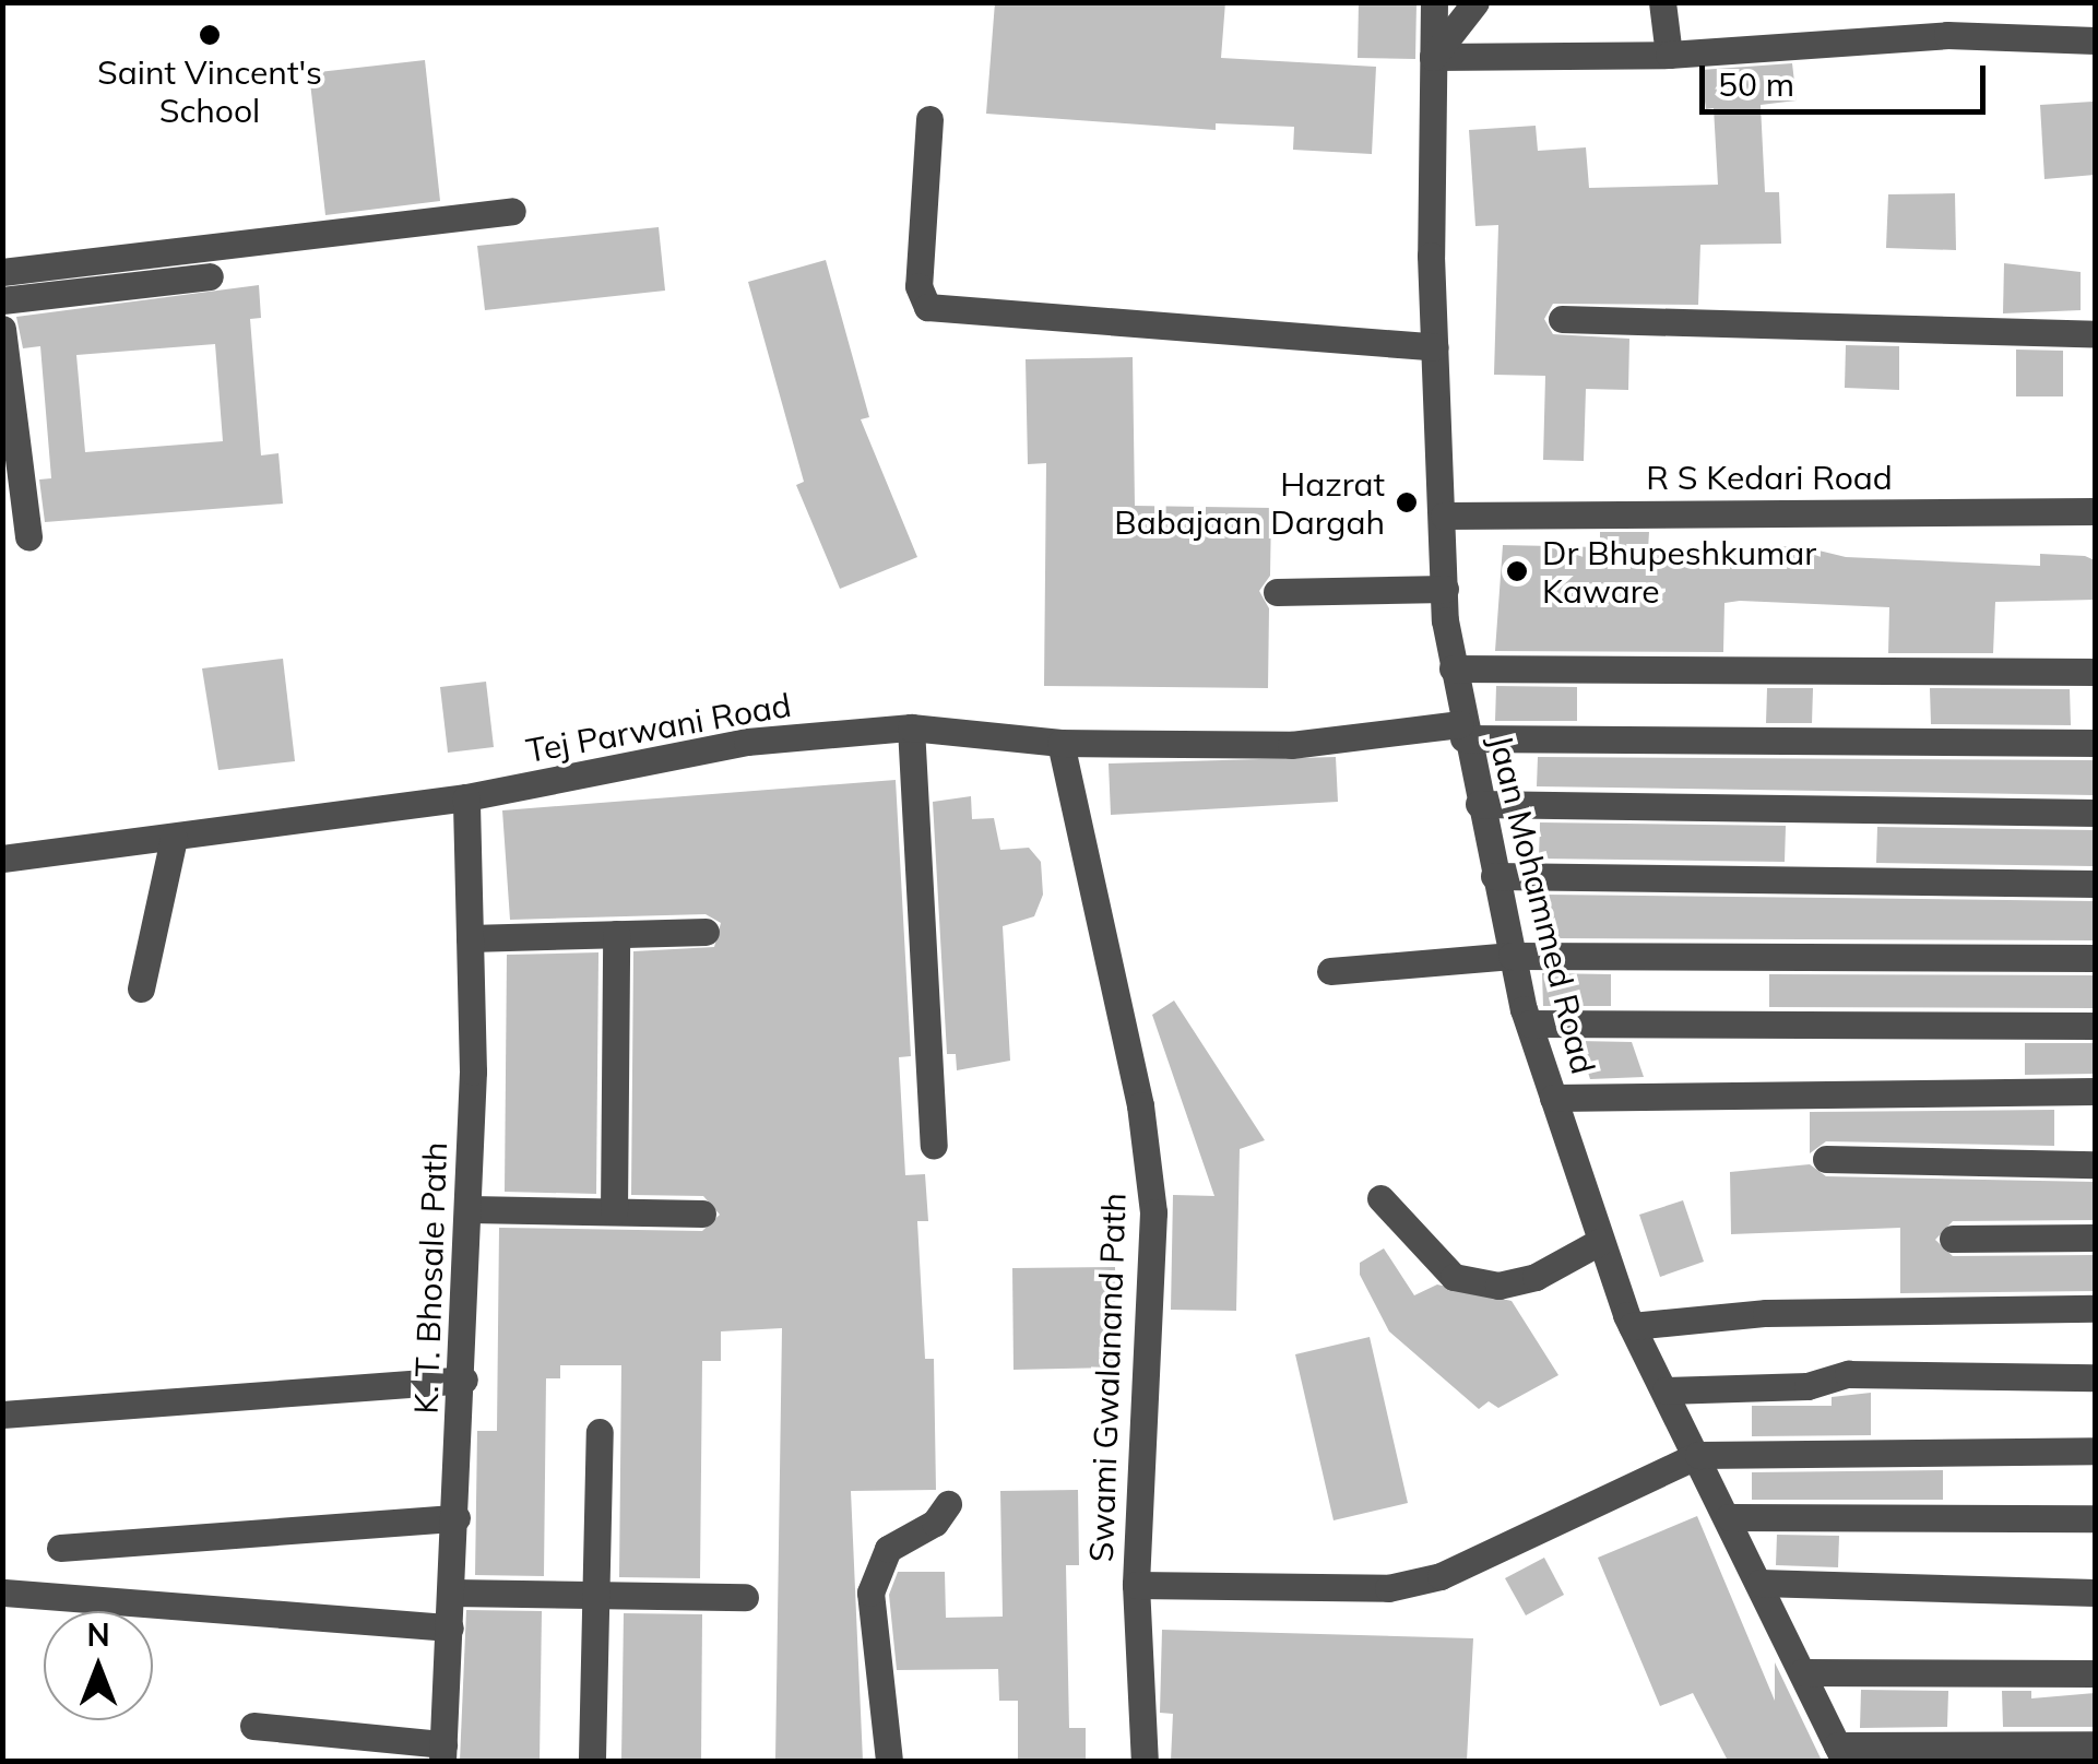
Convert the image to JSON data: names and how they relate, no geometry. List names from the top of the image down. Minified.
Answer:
{"streets":{"street":["R S Kedari Road","Tej Parwani Road","Jaan Mohammed Road","K. T. Bhosale Path","Swami Gwalanand Path"]},"crossings":[["R S Kedari Road","Jaan Mohammed Road"],["Tej Parwani Road","Jaan Mohammed Road"],["Tej Parwani Road","K. T. Bhosale Path"],["Tej Parwani Road","Swami Gwalanand Path"]],"places":["Saint Vincent's School","Hazrat Babajaan Dargah","Dr Bhupeshkumar Kaware"],"scale_bar":"50 m","north":"top"}
